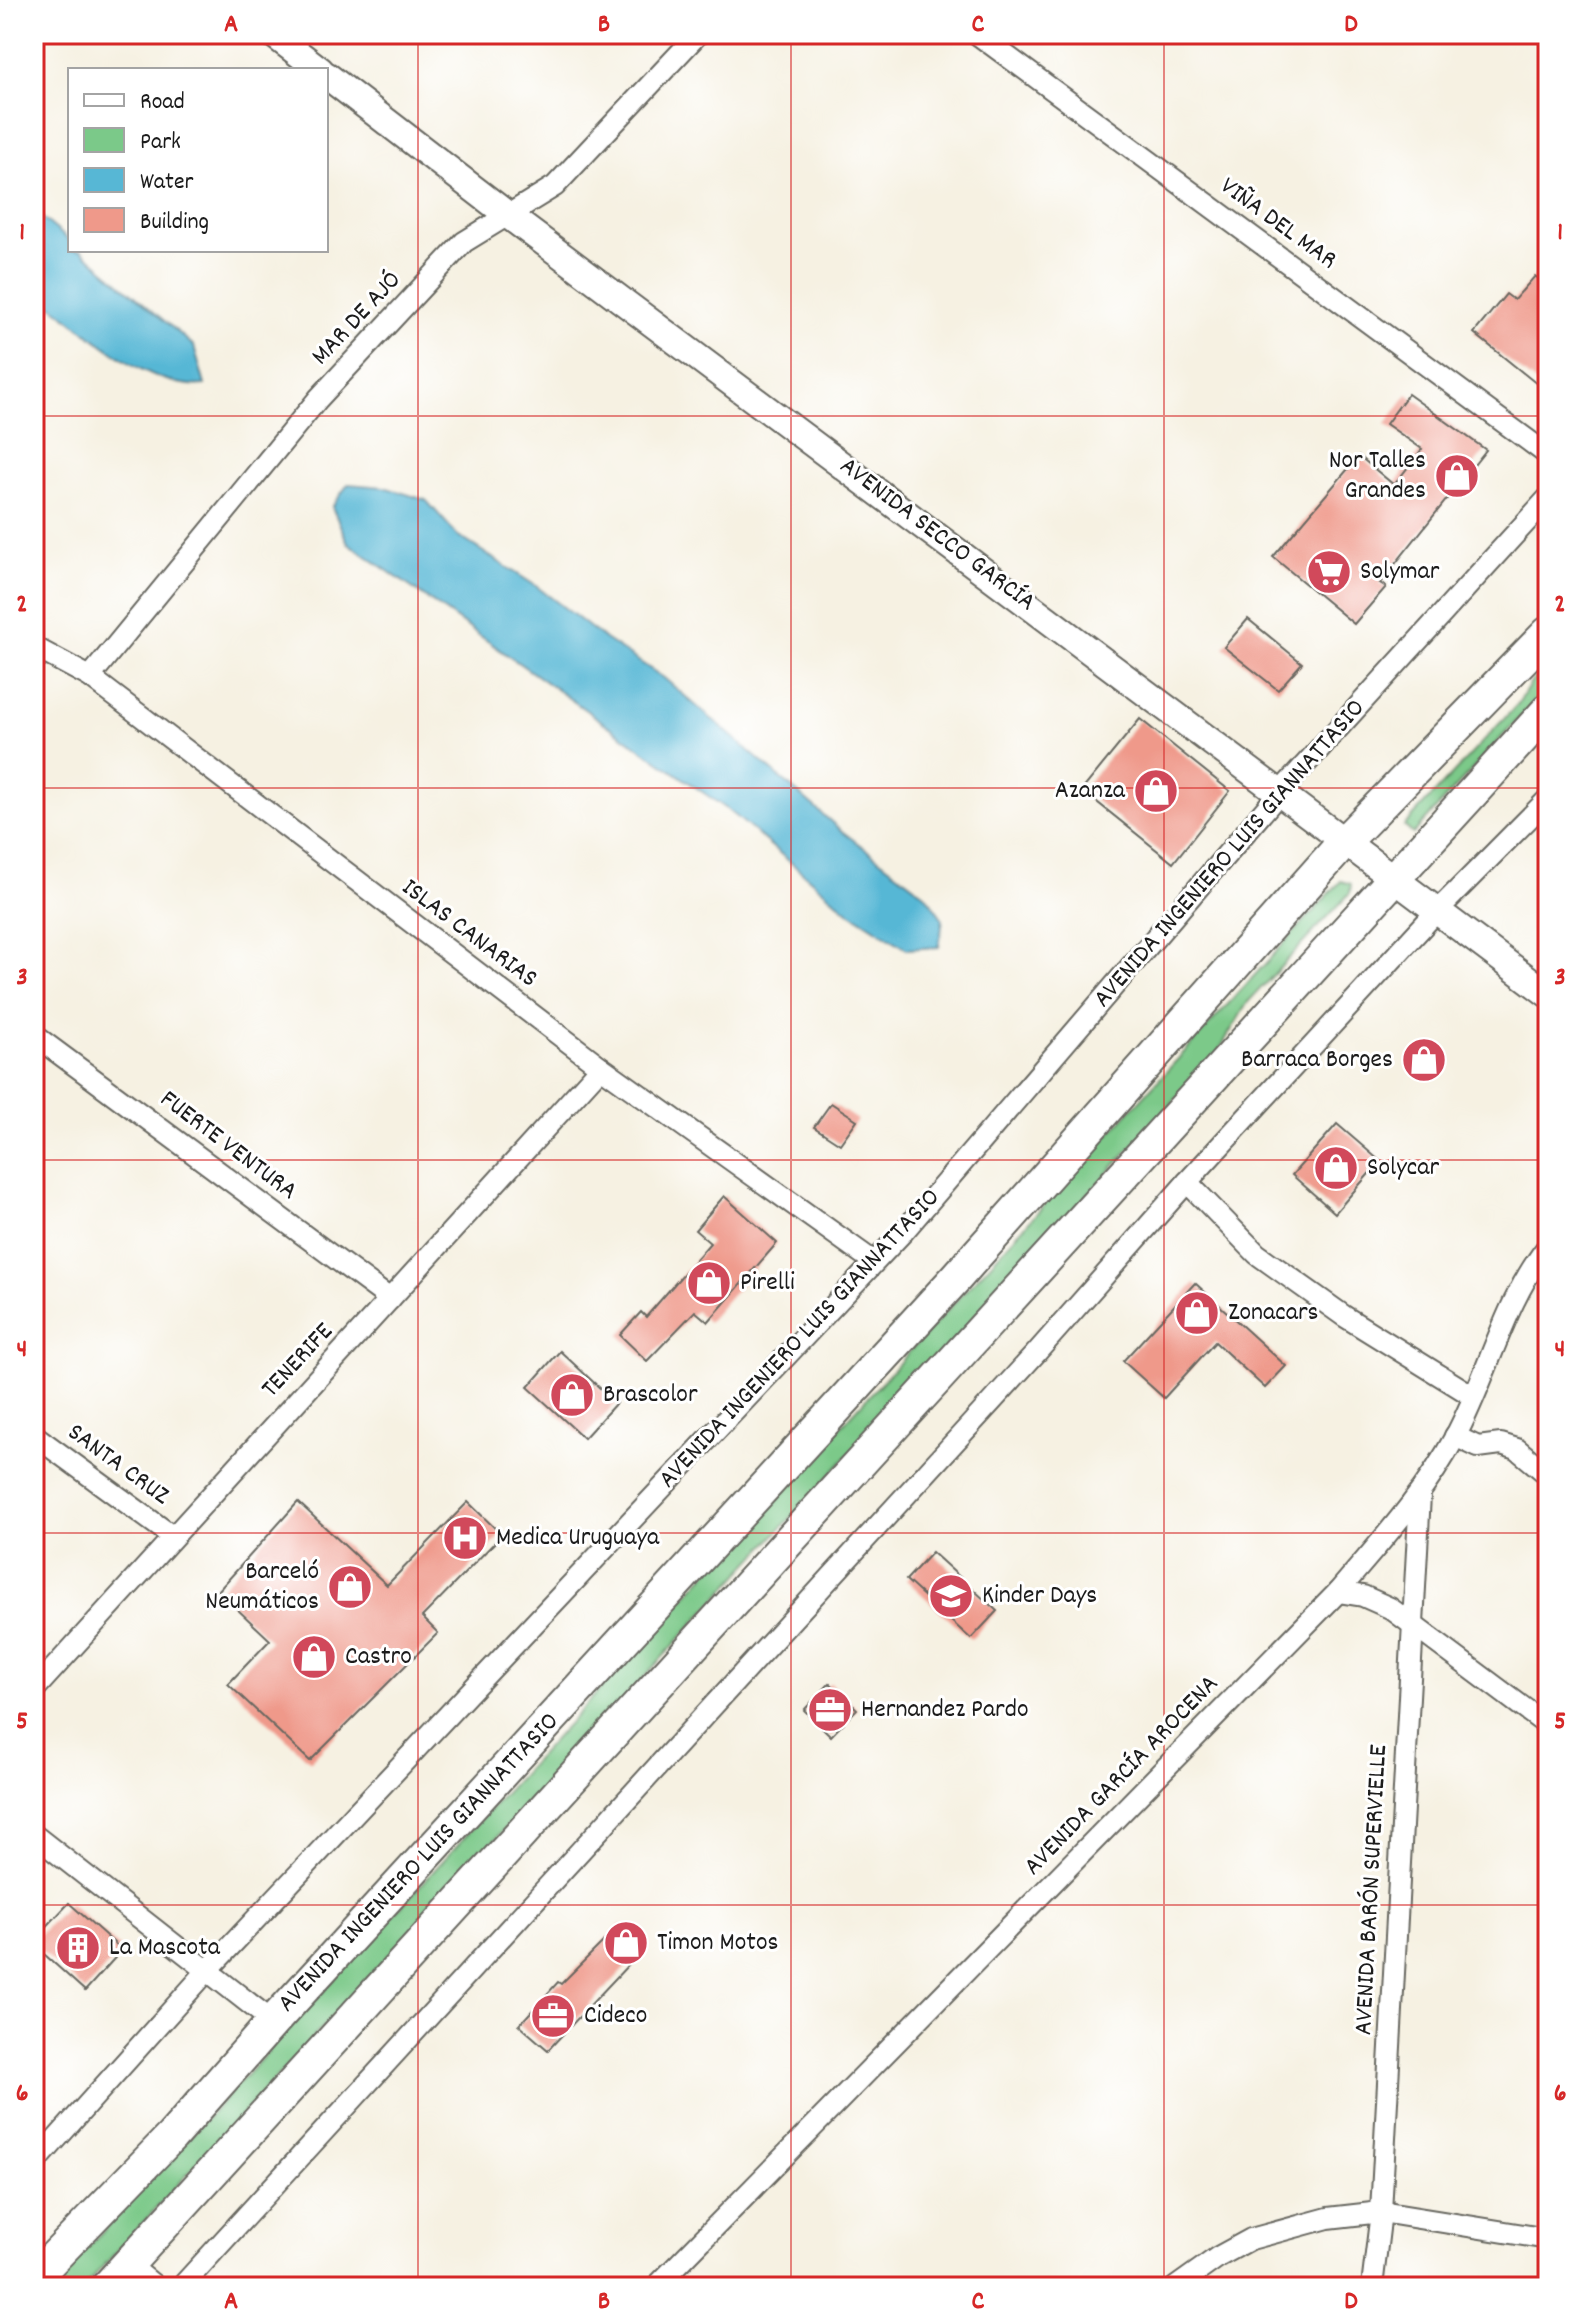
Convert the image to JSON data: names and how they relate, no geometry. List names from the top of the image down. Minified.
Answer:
{"streets":{"main road":["AVENIDA INGENIERO LUIS GIANNATTASIO"],"street":["VIÑA DEL MAR","MAR DE AJÓ","AVENIDA SECCO GARCÍA","ISLAS CANARIAS","FUERTE VENTURA","TENERIFE","SANTA CRUZ","AVENIDA GARCÍA AROCENA","AVENIDA BARÓN SUPERVIELLE"]},"crossings":[["MAR DE AJÓ","AVENIDA SECCO GARCÍA"],["MAR DE AJÓ","ISLAS CANARIAS"],["AVENIDA SECCO GARCÍA","AVENIDA INGENIERO LUIS GIANNATTASIO"],["AVENIDA INGENIERO LUIS GIANNATTASIO","ISLAS CANARIAS"],["ISLAS CANARIAS","TENERIFE"],["FUERTE VENTURA","TENERIFE"],["TENERIFE","SANTA CRUZ"],["AVENIDA GARCÍA AROCENA","AVENIDA BARÓN SUPERVIELLE"]],"places":{"shop":["Nor Talles Grandes","Azanza","Barraca Borges","Solycar","Pirelli","Zonacars","Brascolor","Barceló Neumáticos","Castro","Timon Motos"],"supermarket":["Solymar"],"hospital":["Medica Uruguaya"],"school or university":["Kinder Days"],"office":["Hernandez Pardo","Cideco"],"building":["La Mascota"]},"legend":["Road","Park","Water","Building"],"grid":{"columns":["A","B","C","D"],"rows":["1","2","3","4","5","6"]}}
